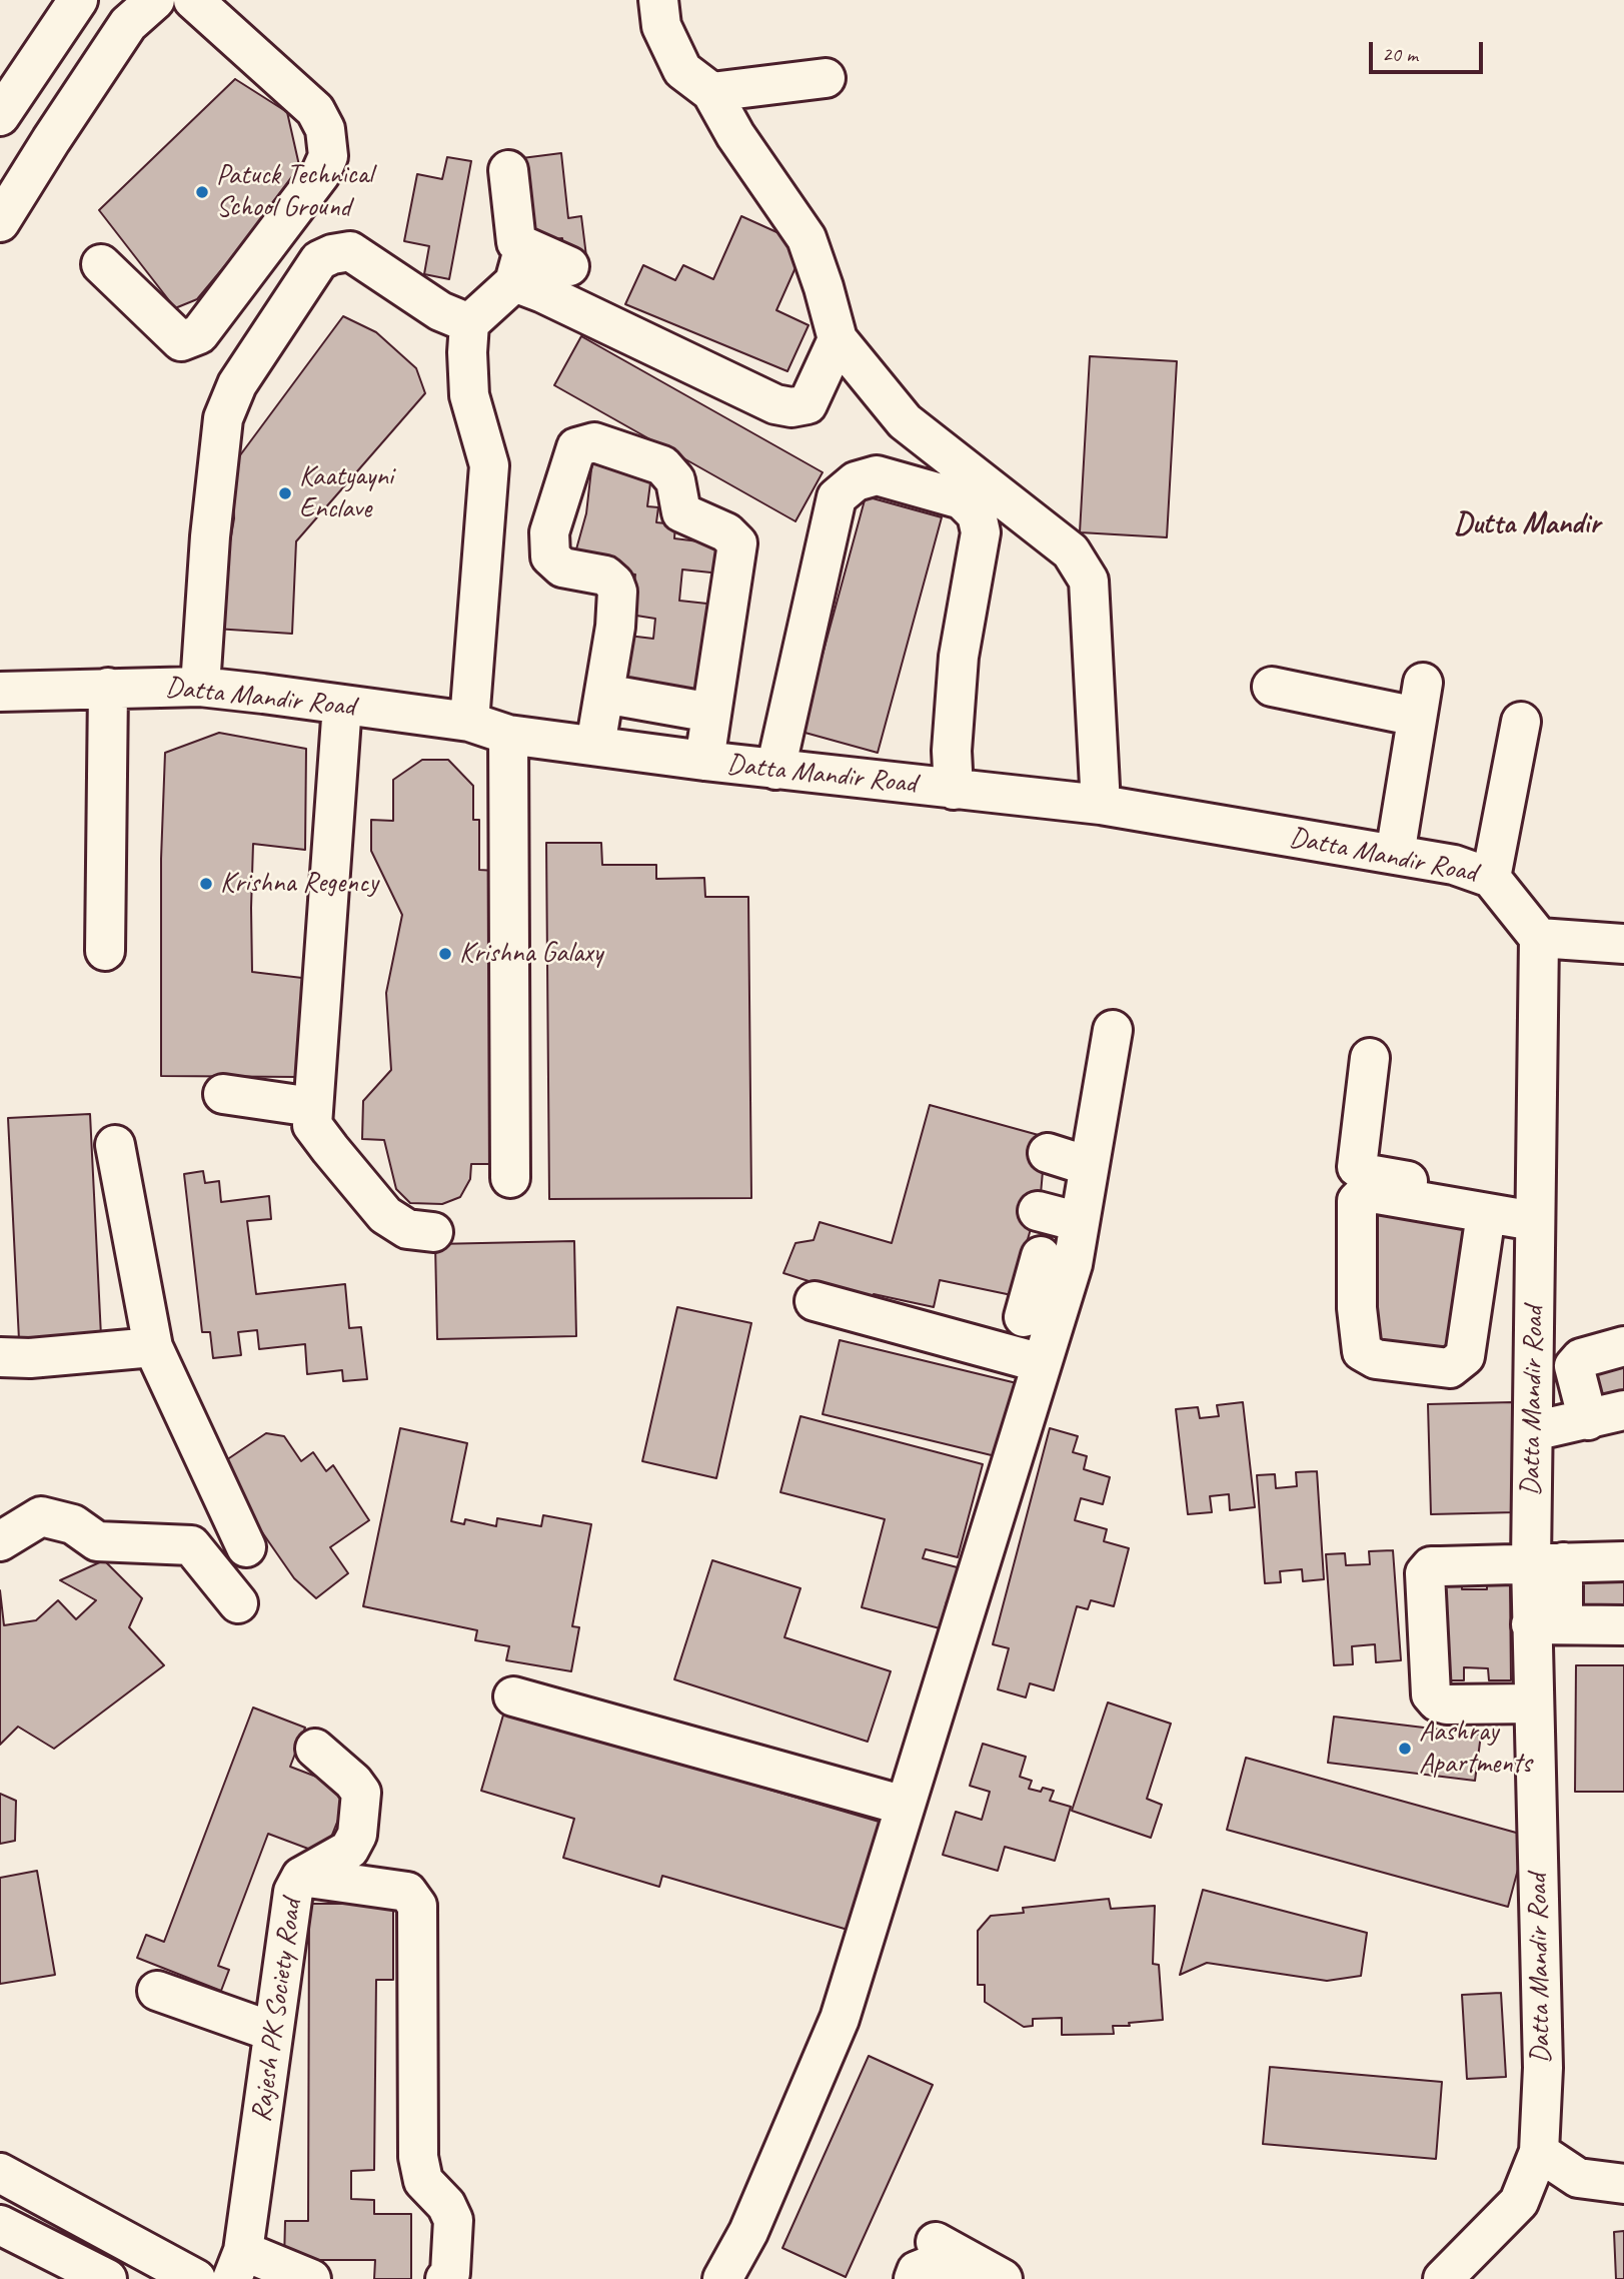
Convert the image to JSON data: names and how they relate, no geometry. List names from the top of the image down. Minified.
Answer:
{"streets":{"street":["Datta Mandir Road","Rajesh PK Society Road"]},"districts":["Dutta Mandir"],"places":["Patuck Technical School Ground","Kaatyayni Enclave","Krishna Regency","Krishna Galaxy","Aashray Apartments"],"scale_bar":"20 m"}
